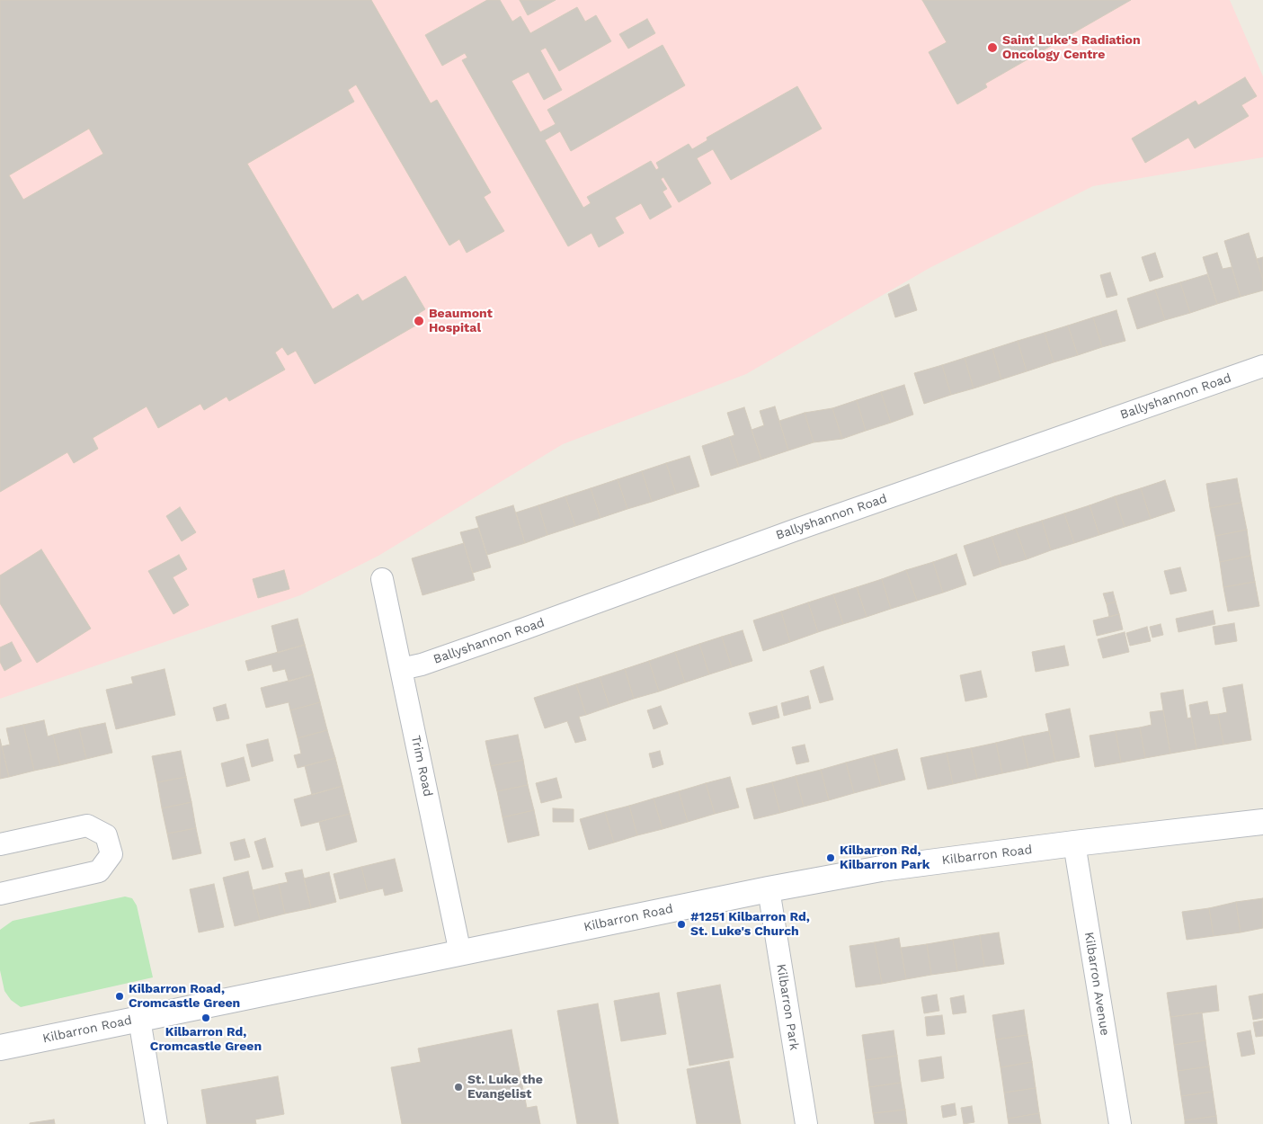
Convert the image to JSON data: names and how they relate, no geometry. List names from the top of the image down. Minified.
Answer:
{"streets":{"street":["Ballyshannon Road","Trim Road","Kilbarron Road","Kilbarron Avenue","Kilbarron Park"]},"crossings":[["Ballyshannon Road","Trim Road"],["Trim Road","Kilbarron Road"],["Kilbarron Road","Kilbarron Avenue"],["Kilbarron Road","Kilbarron Park"]],"places":["Saint Luke's Radiation Oncology Centre","Beaumont Hospital","Kilbarron Rd, Kilbarron Park","#1251 Kilbarron Rd, St. Luke's Church","Kilbarron Road, Cromcastle Green","Kilbarron Rd, Cromcastle Green","St. Luke the Evangelist"]}
